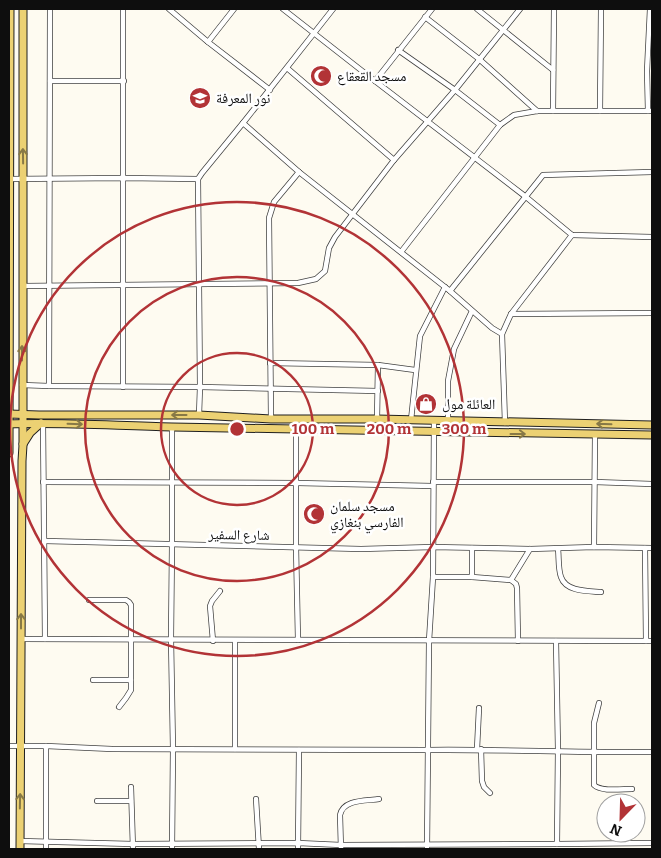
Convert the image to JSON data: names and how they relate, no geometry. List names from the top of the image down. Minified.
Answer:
{"streets":{"street":["شارع السفير"]},"places":{"mosque":["مسجد القعقاع","مسجد سلمان الفارسي بنغازي"],"school or university":["نور المعرفة"],"shop":["العائلة مول"]},"north":"bottom left","rings":["100 m","200 m","300 m"]}
